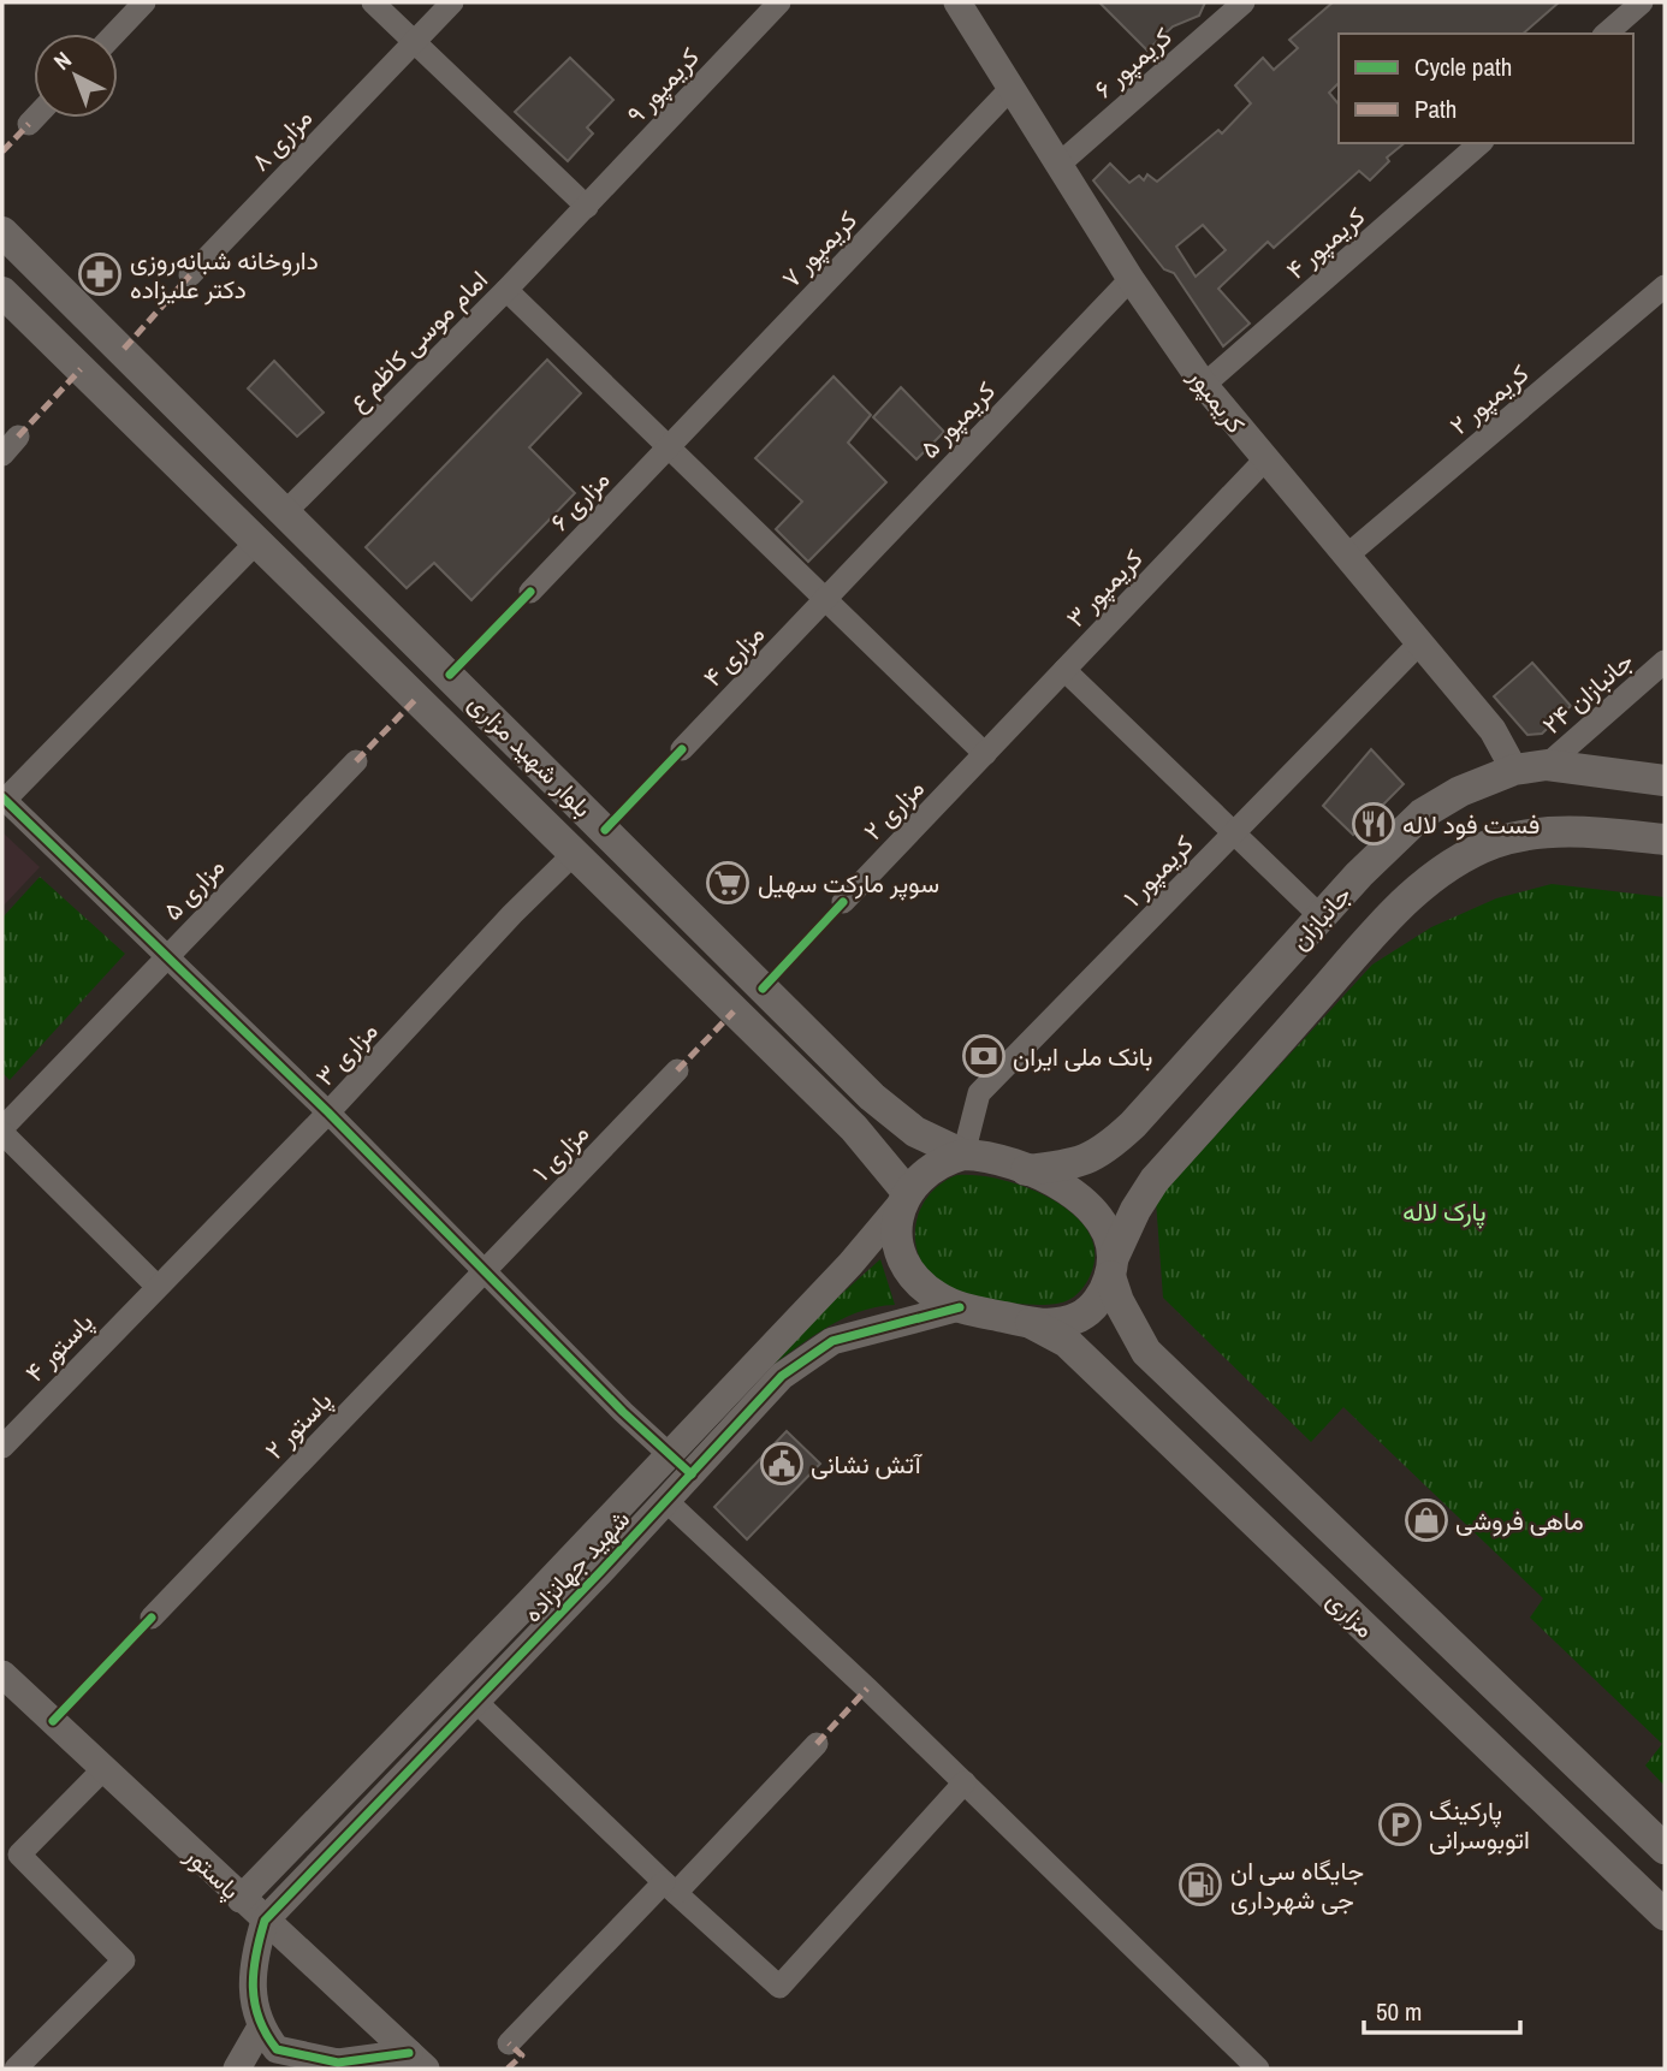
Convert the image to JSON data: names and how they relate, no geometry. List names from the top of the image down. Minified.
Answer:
{"streets":{"main road":["بلوار شهید مزاری","جانبازان","مزاری"],"street":["کریمپور ۶","کریمپور ۹","مزاری ۸","کریمپور ۴","کریمپور ۷","امام موسی کاظم ع","کریمپور ۲","کریمپور","کریمپور ۵","مزاری ۶","کریمپور ۳","مزاری ۴","جانبازان ۲۴","مزاری ۲","کریمپور ۱","مزاری ۵","مزاری ۳","مزاری ۱","پاستور ۴","پاستور ۲","شهید جهانزاده","پاستور"]},"crossings":[["کریمپور ۶","کریمپور"],["کریمپور ۹","امام موسی کاظم ع"],["کریمپور ۴","کریمپور"],["کریمپور ۷","کریمپور"],["کریمپور ۷","مزاری ۶"],["امام موسی کاظم ع","بلوار شهید مزاری"],["کریمپور ۲","کریمپور"],["کریمپور","کریمپور ۵"],["کریمپور","کریمپور ۳"],["کریمپور","کریمپور ۱"],["کریمپور","جانبازان"],["کریمپور ۵","مزاری ۴"],["کریمپور ۳","مزاری ۲"],["جانبازان ۲۴","جانبازان"],["بلوار شهید مزاری","کریمپور ۱"],["بلوار شهید مزاری","جانبازان"],["بلوار شهید مزاری","مزاری ۳"],["بلوار شهید مزاری","شهید جهانزاده"],["بلوار شهید مزاری","مزاری"],["کریمپور ۱","جانبازان"],["کریمپور ۱","شهید جهانزاده"],["کریمپور ۱","مزاری"],["جانبازان","شهید جهانزاده"],["جانبازان","مزاری"],["مزاری ۳","پاستور ۴"],["مزاری ۱","پاستور ۲"],["شهید جهانزاده","مزاری"],["شهید جهانزاده","پاستور"]],"parks":["پارک لاله"],"places":{"pharmacy":["داروخانه شبانه‌روزی دکتر علیزاده"],"restaurant":["فست فود لاله"],"supermarket":["سوپر مارکت سهیل"],"bank":["بانک ملی ایران"],"public building":["آتش نشانی"],"shop":["ماهی فروشی"],"parking":["پارکینگ اتوبوسرانی"],"fuel station":["جایگاه سی ان جی شهرداری"]},"legend":["Cycle path","Path"],"scale_bar":"50 m","north":"top left"}
